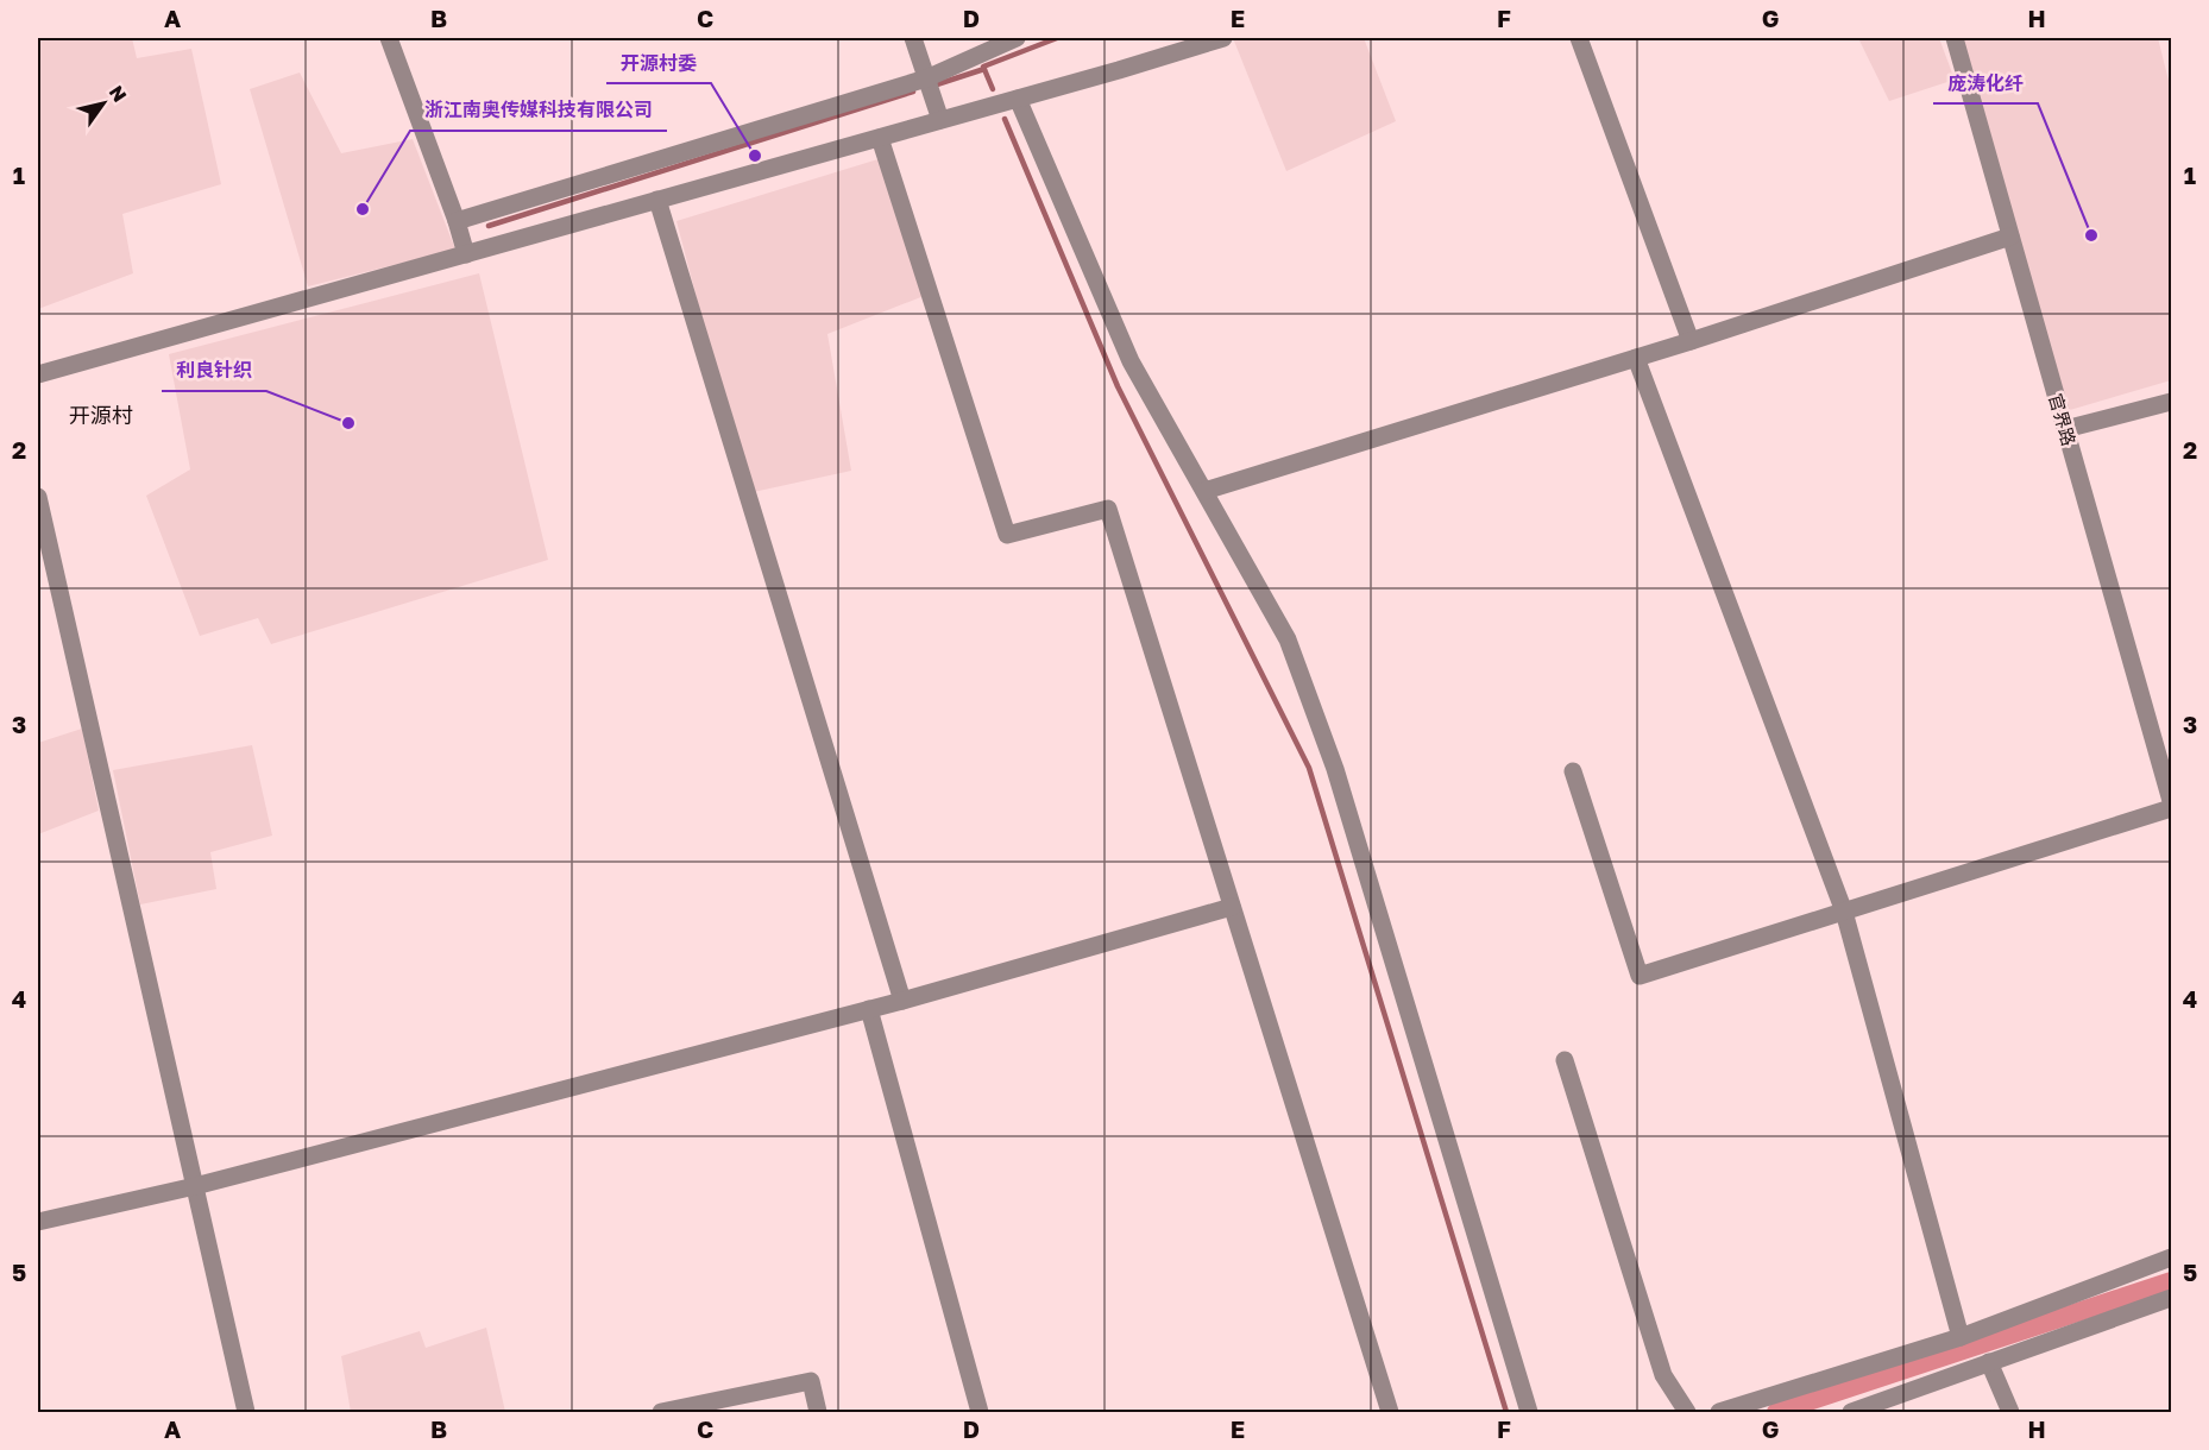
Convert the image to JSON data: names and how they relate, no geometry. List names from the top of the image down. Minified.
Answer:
{"streets":{"street":["官界路"]},"districts":["开源村"],"places":["开源村委","浙江南奥传媒科技有限公司","庞涛化纤","利良针织"],"north":"top right","grid":{"columns":["A","B","C","D","E","F","G","H"],"rows":["1","2","3","4","5"]}}
